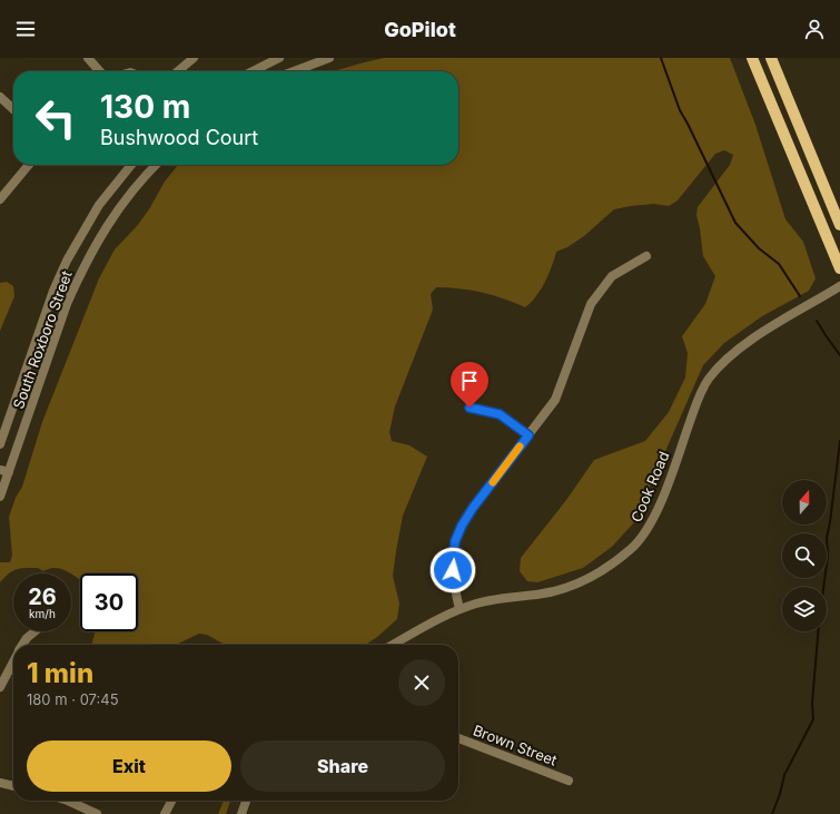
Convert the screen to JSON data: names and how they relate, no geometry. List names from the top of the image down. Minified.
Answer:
{"streets":{"street":["South Roxboro Street","Cook Road","Brown Street"]},"north":"top","page":{"header":"GoPilot","turn":["130 m","Bushwood Court"],"speed":"26 km/h","limit":"30","heading":["1 min","180 m · 07:45"],"buttons":["Exit","Share"]}}
